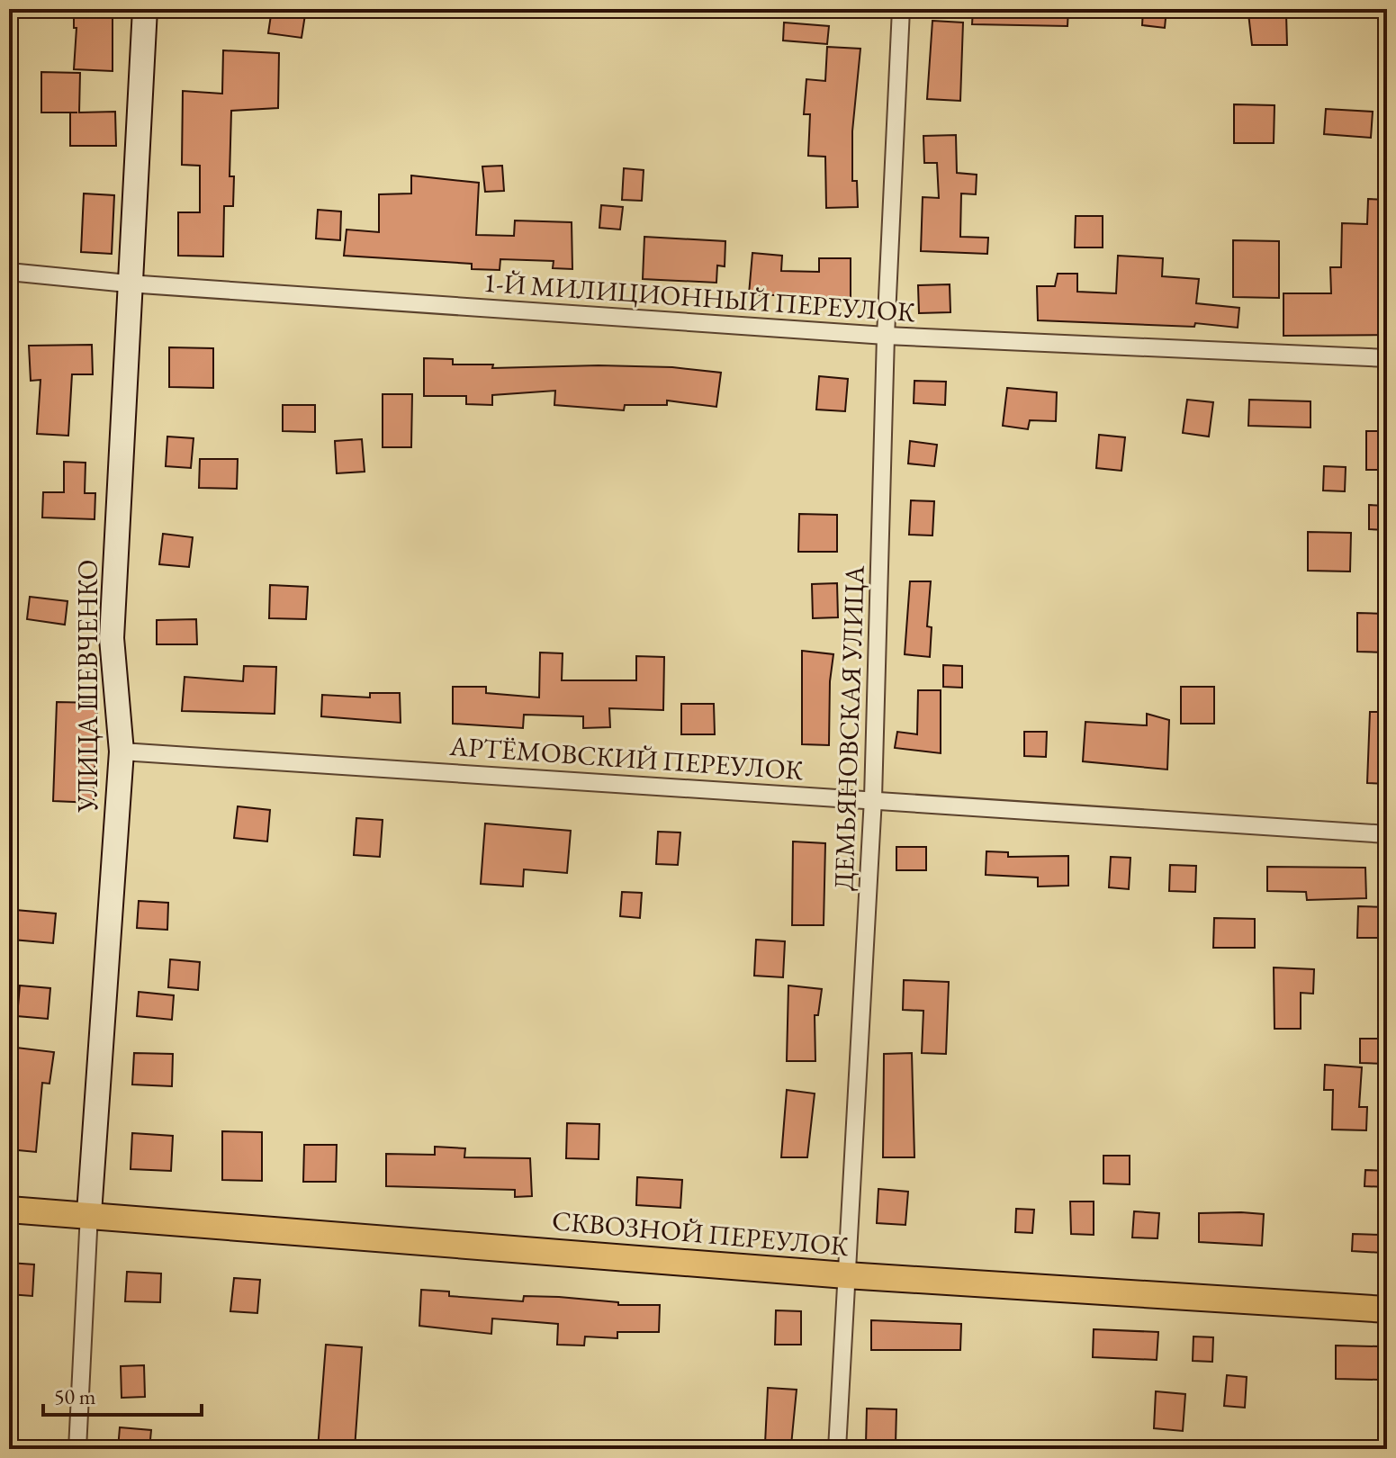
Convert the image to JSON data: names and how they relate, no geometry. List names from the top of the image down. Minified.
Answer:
{"streets":{"main road":["СКВОЗНОЙ ПЕРЕУЛОК"],"street":["1-Й МИЛИЦИОННЫЙ ПЕРЕУЛОК","УЛИЦА ШЕВЧЕНКО","ДЕМЬЯНОВСКАЯ УЛИЦА","АРТЁМОВСКИЙ ПЕРЕУЛОК"]},"crossings":[["1-Й МИЛИЦИОННЫЙ ПЕРЕУЛОК","УЛИЦА ШЕВЧЕНКО"],["1-Й МИЛИЦИОННЫЙ ПЕРЕУЛОК","ДЕМЬЯНОВСКАЯ УЛИЦА"],["УЛИЦА ШЕВЧЕНКО","АРТЁМОВСКИЙ ПЕРЕУЛОК"],["УЛИЦА ШЕВЧЕНКО","СКВОЗНОЙ ПЕРЕУЛОК"],["ДЕМЬЯНОВСКАЯ УЛИЦА","АРТЁМОВСКИЙ ПЕРЕУЛОК"],["ДЕМЬЯНОВСКАЯ УЛИЦА","СКВОЗНОЙ ПЕРЕУЛОК"]],"scale_bar":"50 m"}
